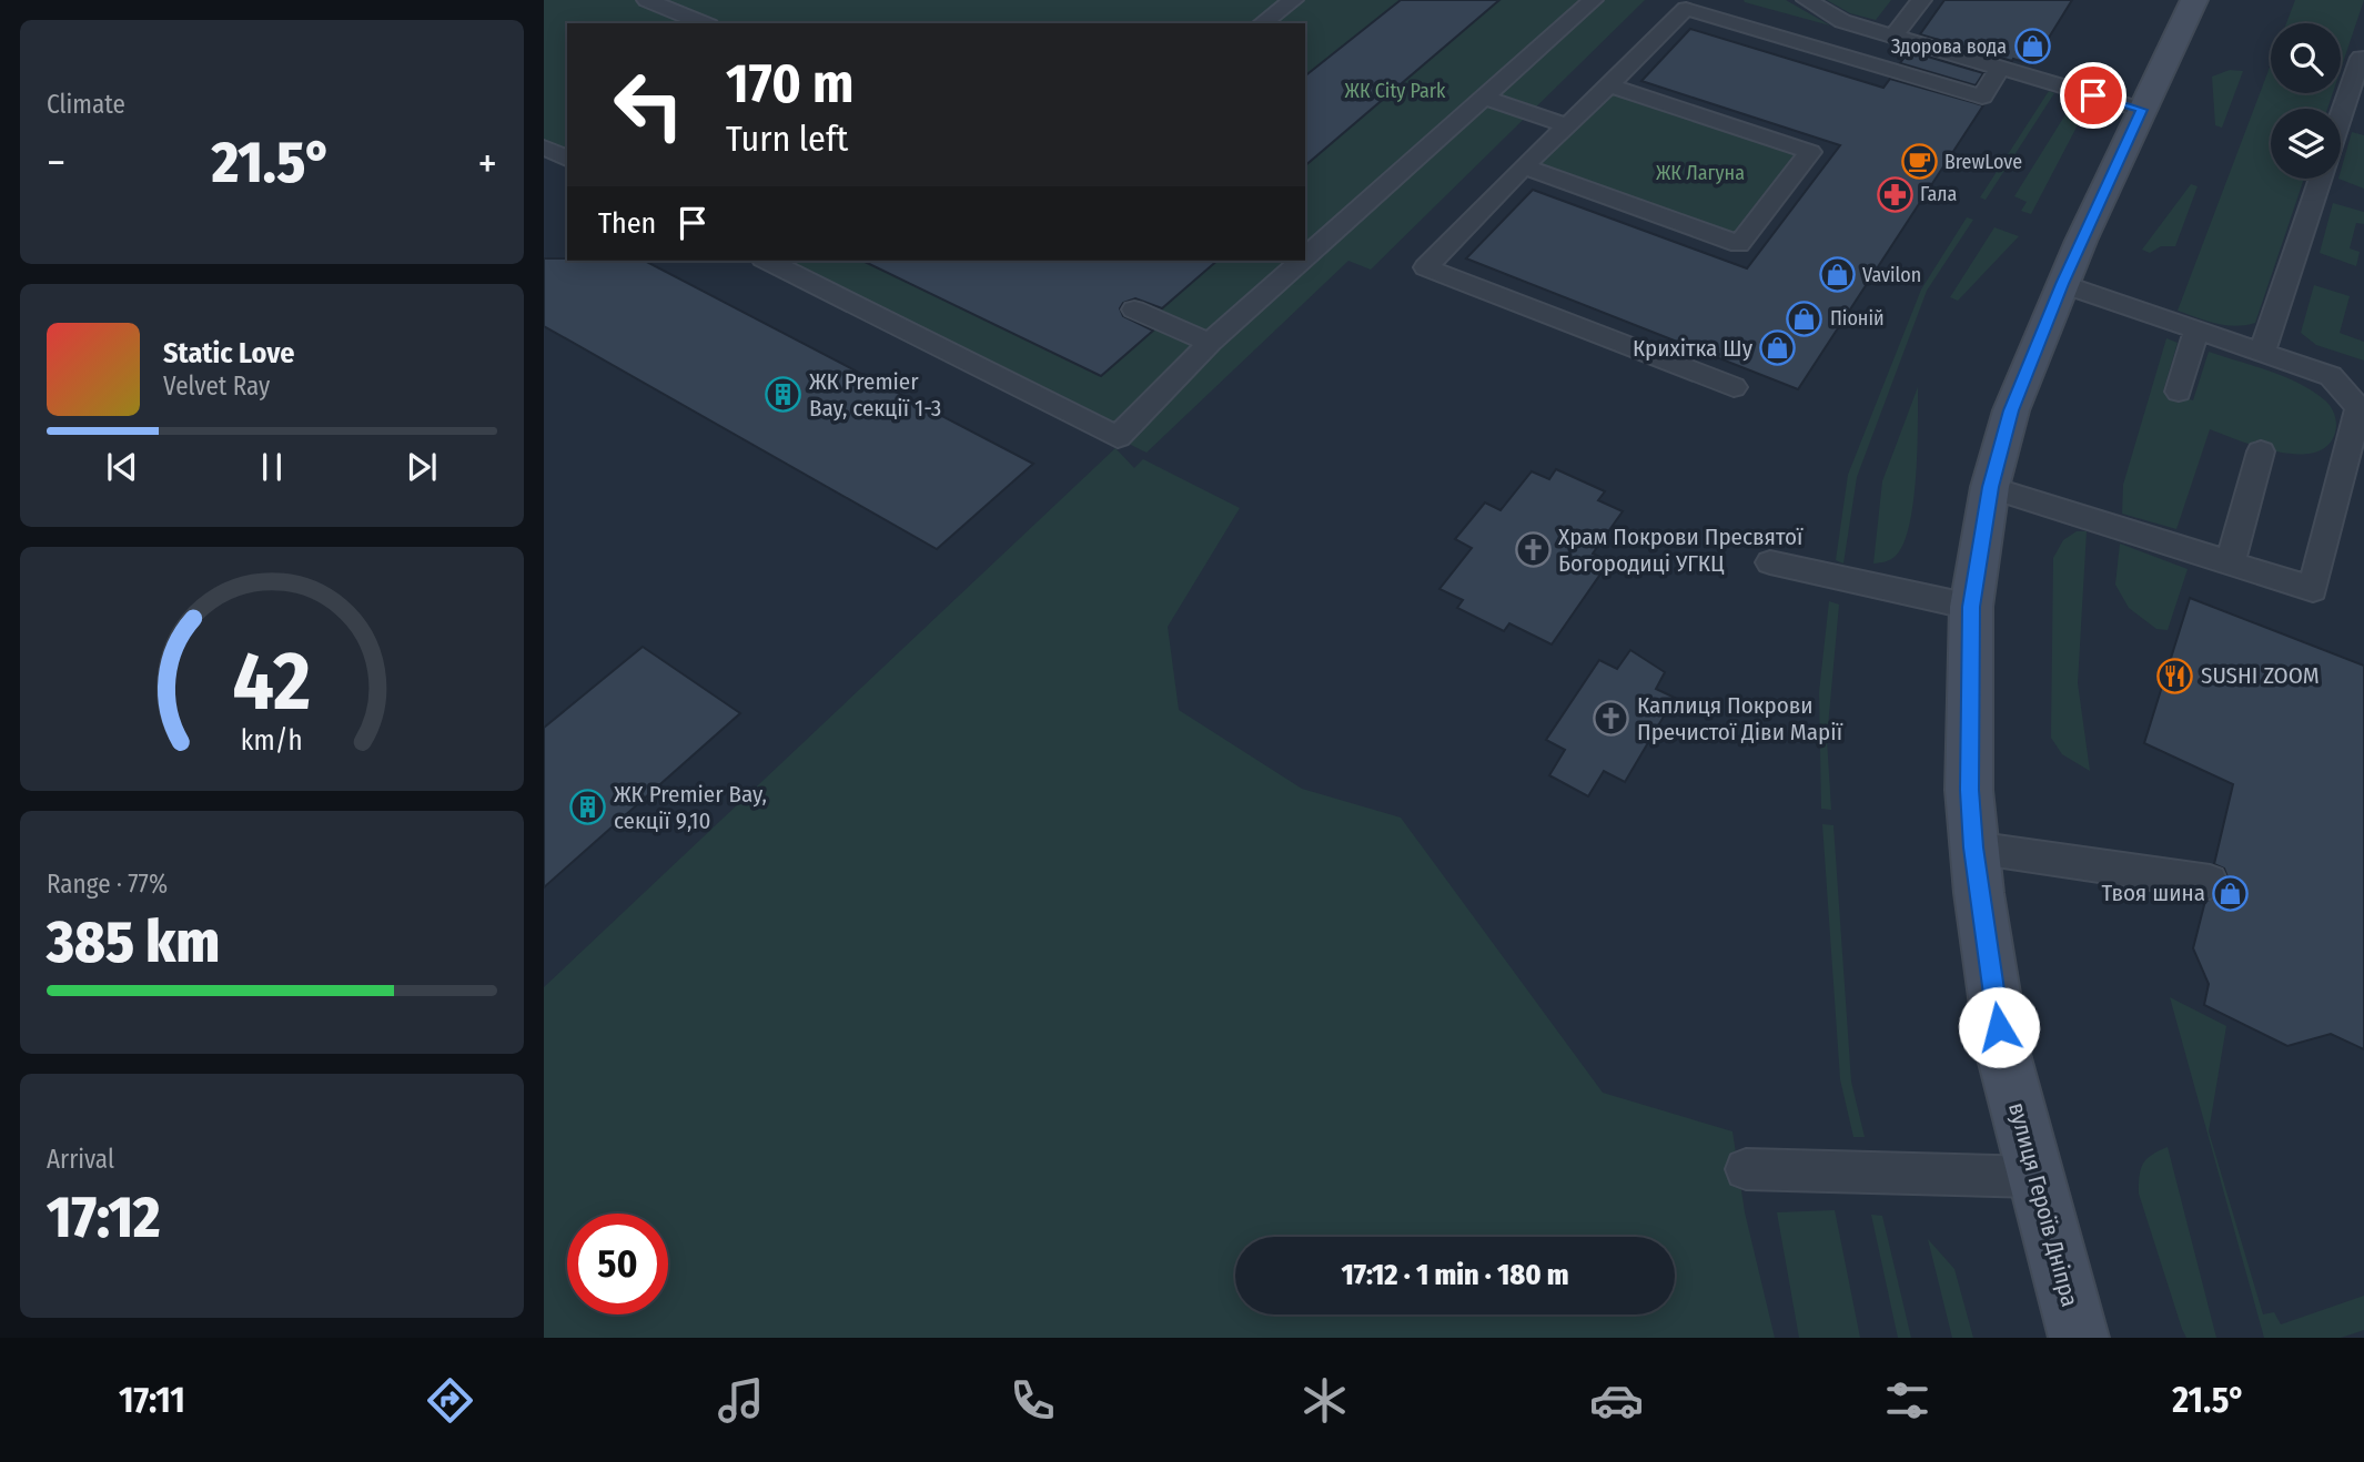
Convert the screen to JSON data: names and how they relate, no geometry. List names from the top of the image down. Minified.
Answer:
{"streets":{"main road":["вулиця Героїв Дніпра"]},"parks":["ЖК City Park","ЖК Лагуна"],"places":{"shop":["Здорова вода","Vavilon","Піоній","Крихітка Шу","Твоя шина"],"cafe":["BrewLove"],"pharmacy":["Гала"],"building":["ЖК Premier Bay, секції 1-3","ЖК Premier Bay, секції 9,10"],"church":["Храм Покрови Пресвятої Богородиці УГКЦ","Каплиця Покрови Пречистої Діви Марії"],"restaurant":["SUSHI ZOOM"]},"page":{"tile":["Climate",["Range · 77%","385 km"],["Arrival","17:12"]],"turn":["170 m","Turn left"],"heat":["−","21.5°","+"],"then":"Then","song":["Static Love","Velvet Ray"],"limit":"50","trip":"17:12 · 1 min · 180 m","tabs":["17:11","21.5°"],"gauge":["42","km/h"]}}
